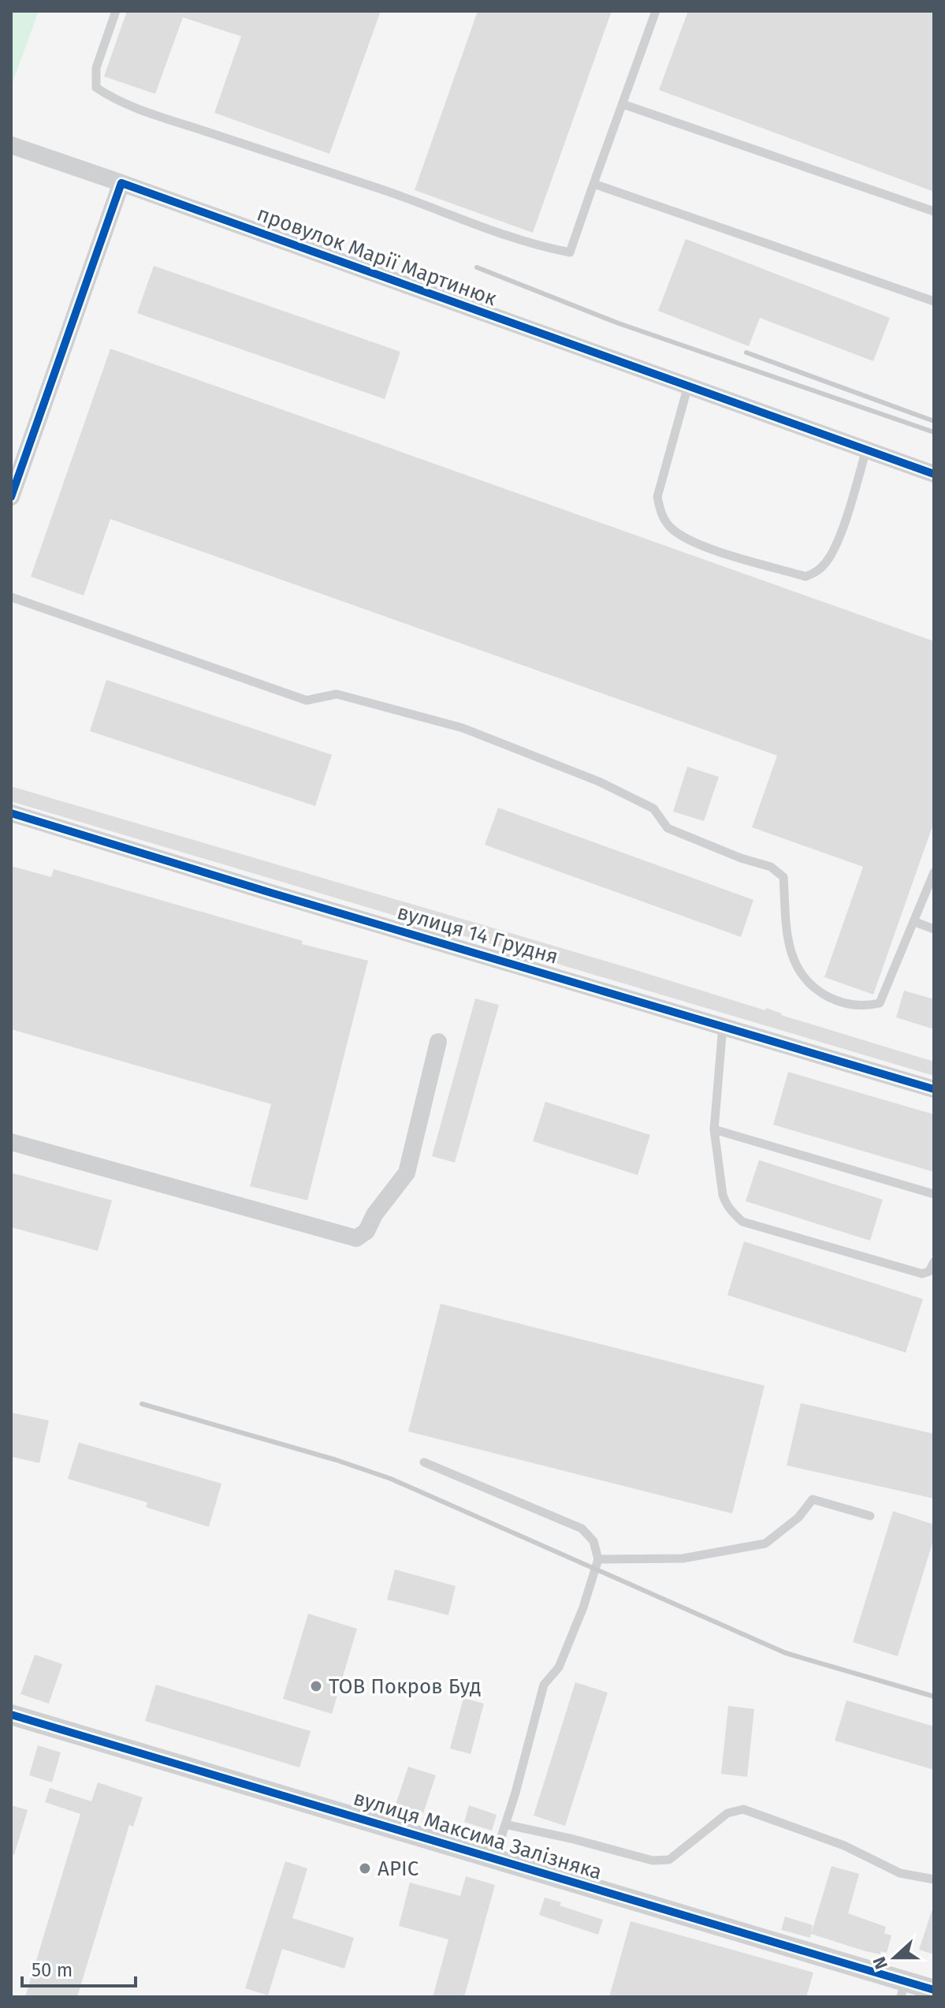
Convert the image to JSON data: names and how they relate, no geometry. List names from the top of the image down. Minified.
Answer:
{"streets":{"street":["провулок Марії Мартинюк","вулиця 14 Грудня","вулиця Максима Залізняка"]},"places":["ТОВ Покров Буд","АРІС"],"scale_bar":"50 m","north":"left"}
